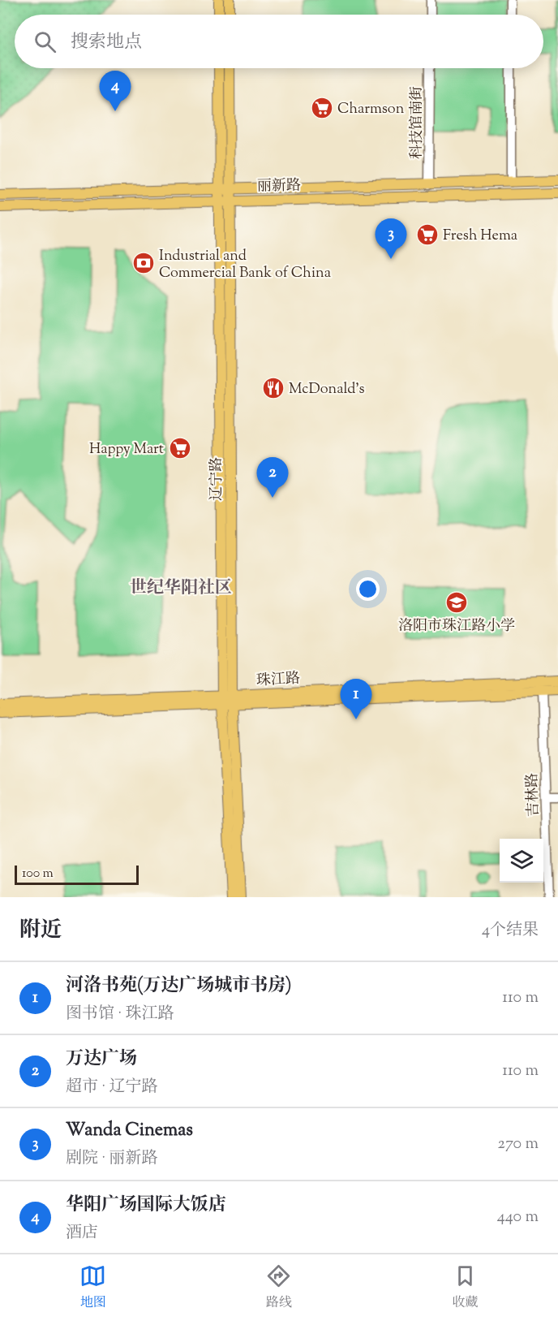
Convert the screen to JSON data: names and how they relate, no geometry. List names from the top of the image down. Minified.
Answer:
{"streets":{"main road":["丽新路","辽宁路","珠江路"],"street":["科技馆南街","吉林路"]},"crossings":[["科技馆南街","丽新路"],["丽新路","辽宁路"],["辽宁路","珠江路"],["珠江路","吉林路"]],"districts":["世纪华阳社区"],"places":{"supermarket":["Charmson","Fresh Hema","Happy Mart"],"bank":["Industrial and Commercial Bank of China"],"restaurant":["McDonald's"],"school or university":["洛阳市珠江路小学"]},"scale_bar":"100 m","page":{"search":"搜索地点","pins":["4","3","2","1"],"scale":"100 m","heading":["附近","4个结果"],"list":[{"mark":"1","name":"河洛书苑(万达广场城市书房)","note":"图书馆 · 珠江路","value":"110 m"},{"mark":"2","name":"万达广场","note":"超市 · 辽宁路","value":"110 m"},{"mark":"3","name":"Wanda Cinemas","note":"剧院 · 丽新路","value":"270 m"},{"mark":"4","name":"华阳广场国际大饭店","note":"酒店","value":"440 m"}],"nav":["地图","路线","收藏"]}}
